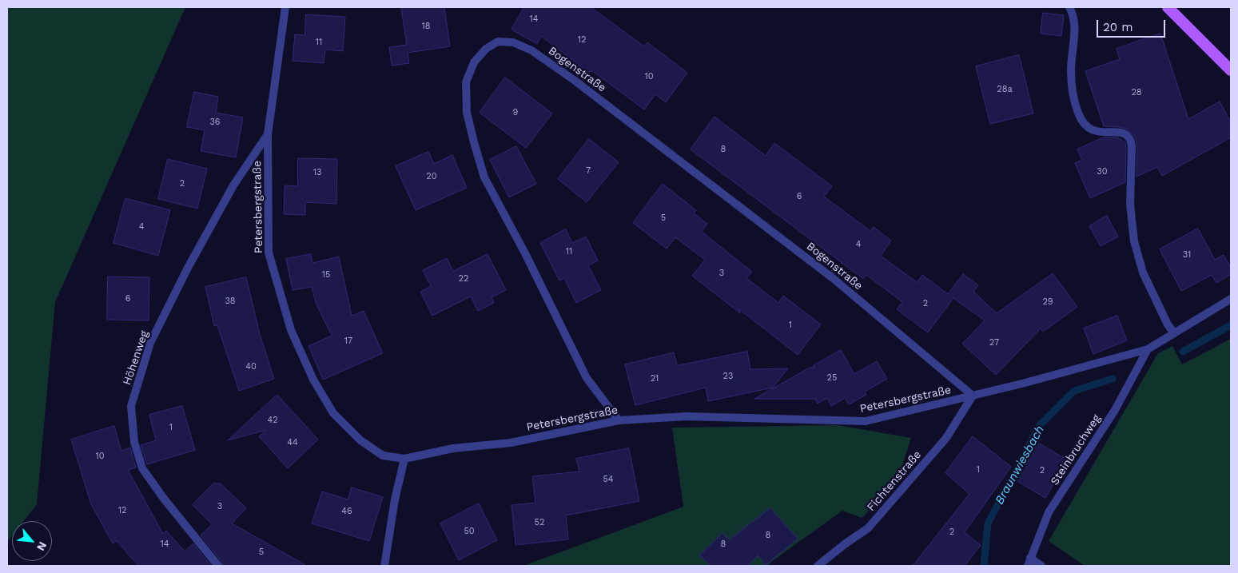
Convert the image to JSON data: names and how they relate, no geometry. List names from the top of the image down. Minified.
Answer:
{"streets":{"street":["Bogenstraße","Petersbergstraße","Höhenweg","Steinbruchweg","Fichtenstraße"]},"crossings":[["Bogenstraße","Petersbergstraße"],["Bogenstraße","Fichtenstraße"],["Petersbergstraße","Höhenweg"],["Petersbergstraße","Steinbruchweg"],["Petersbergstraße","Fichtenstraße"]],"water":["Braunwiesbach"],"house_numbers":["14","18","12","11","10","28a","28","9","36","8","7","30","13","20","2","6","5","4","4","11","31","3","15","22","6","38","29","2","1","17","27","40","23","25","21","42","1","44","10","1","2","54","3","12","46","52","50","2","8","14","8","5"],"scale_bar":"20 m","north":"bottom right"}
